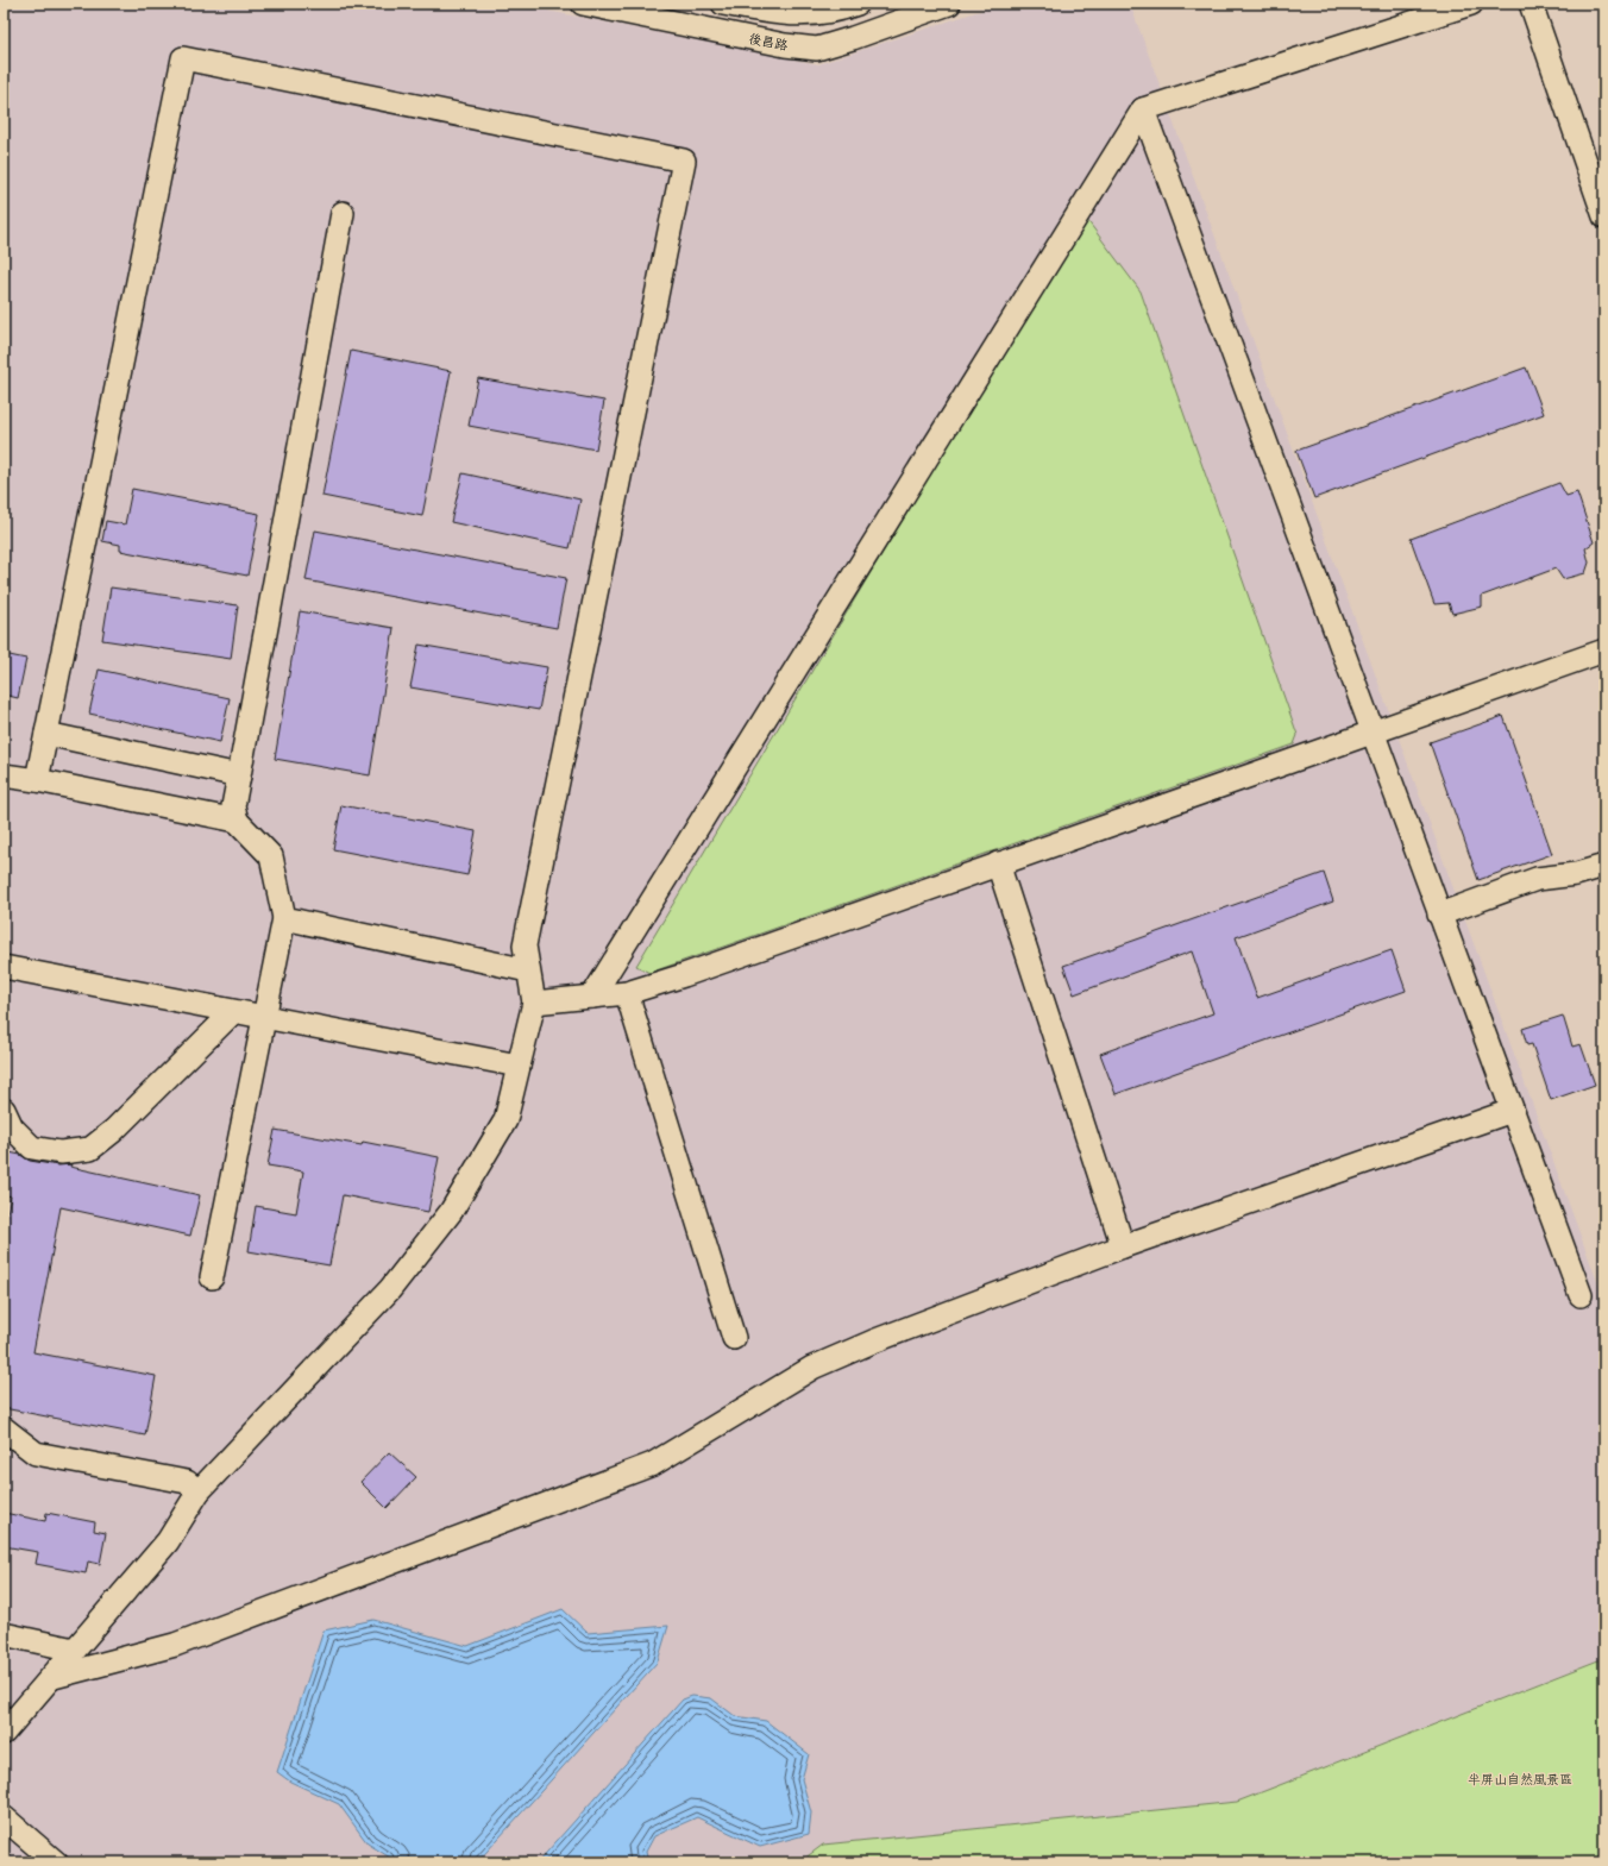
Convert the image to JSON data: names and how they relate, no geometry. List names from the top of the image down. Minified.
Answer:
{"streets":{"street":["後昌路"]},"parks":["半屏山自然風景區"]}
